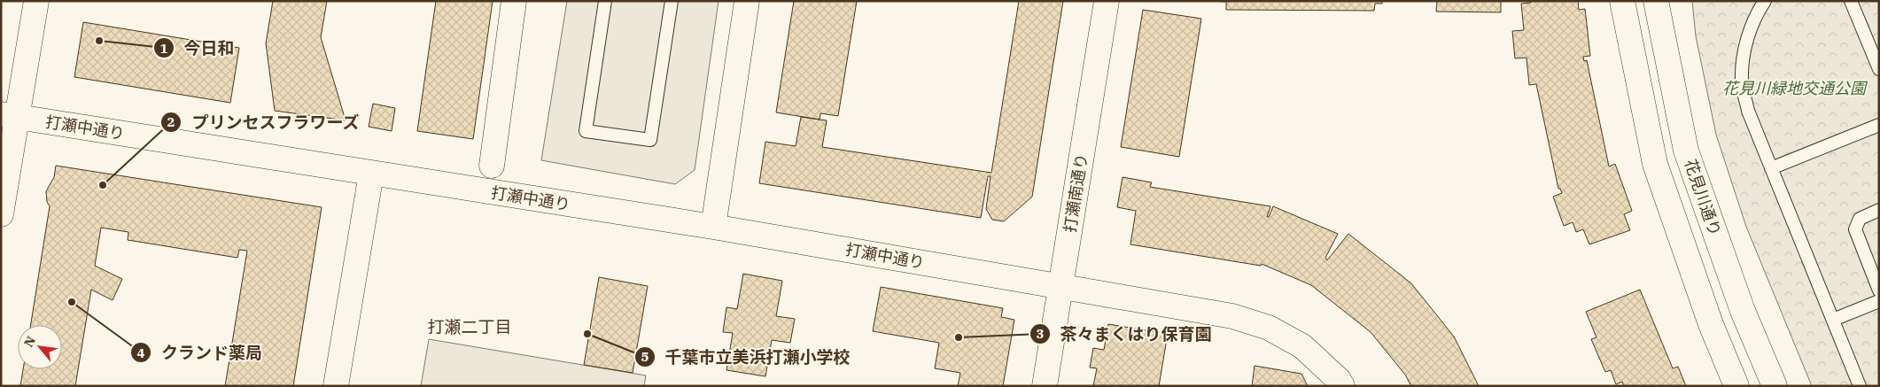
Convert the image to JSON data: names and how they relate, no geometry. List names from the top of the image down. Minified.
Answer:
{"streets":{"street":["打瀬中通り","打瀬南通り","花見川通り"]},"crossings":[["打瀬中通り","打瀬南通り"]],"districts":["打瀬二丁目"],"parks":["花見川緑地交通公園"],"places":["今日和","プリンセスフラワーズ","クランド薬局","千葉市立美浜打瀬小学校","茶々まくはり保育園"],"north":"top left"}
